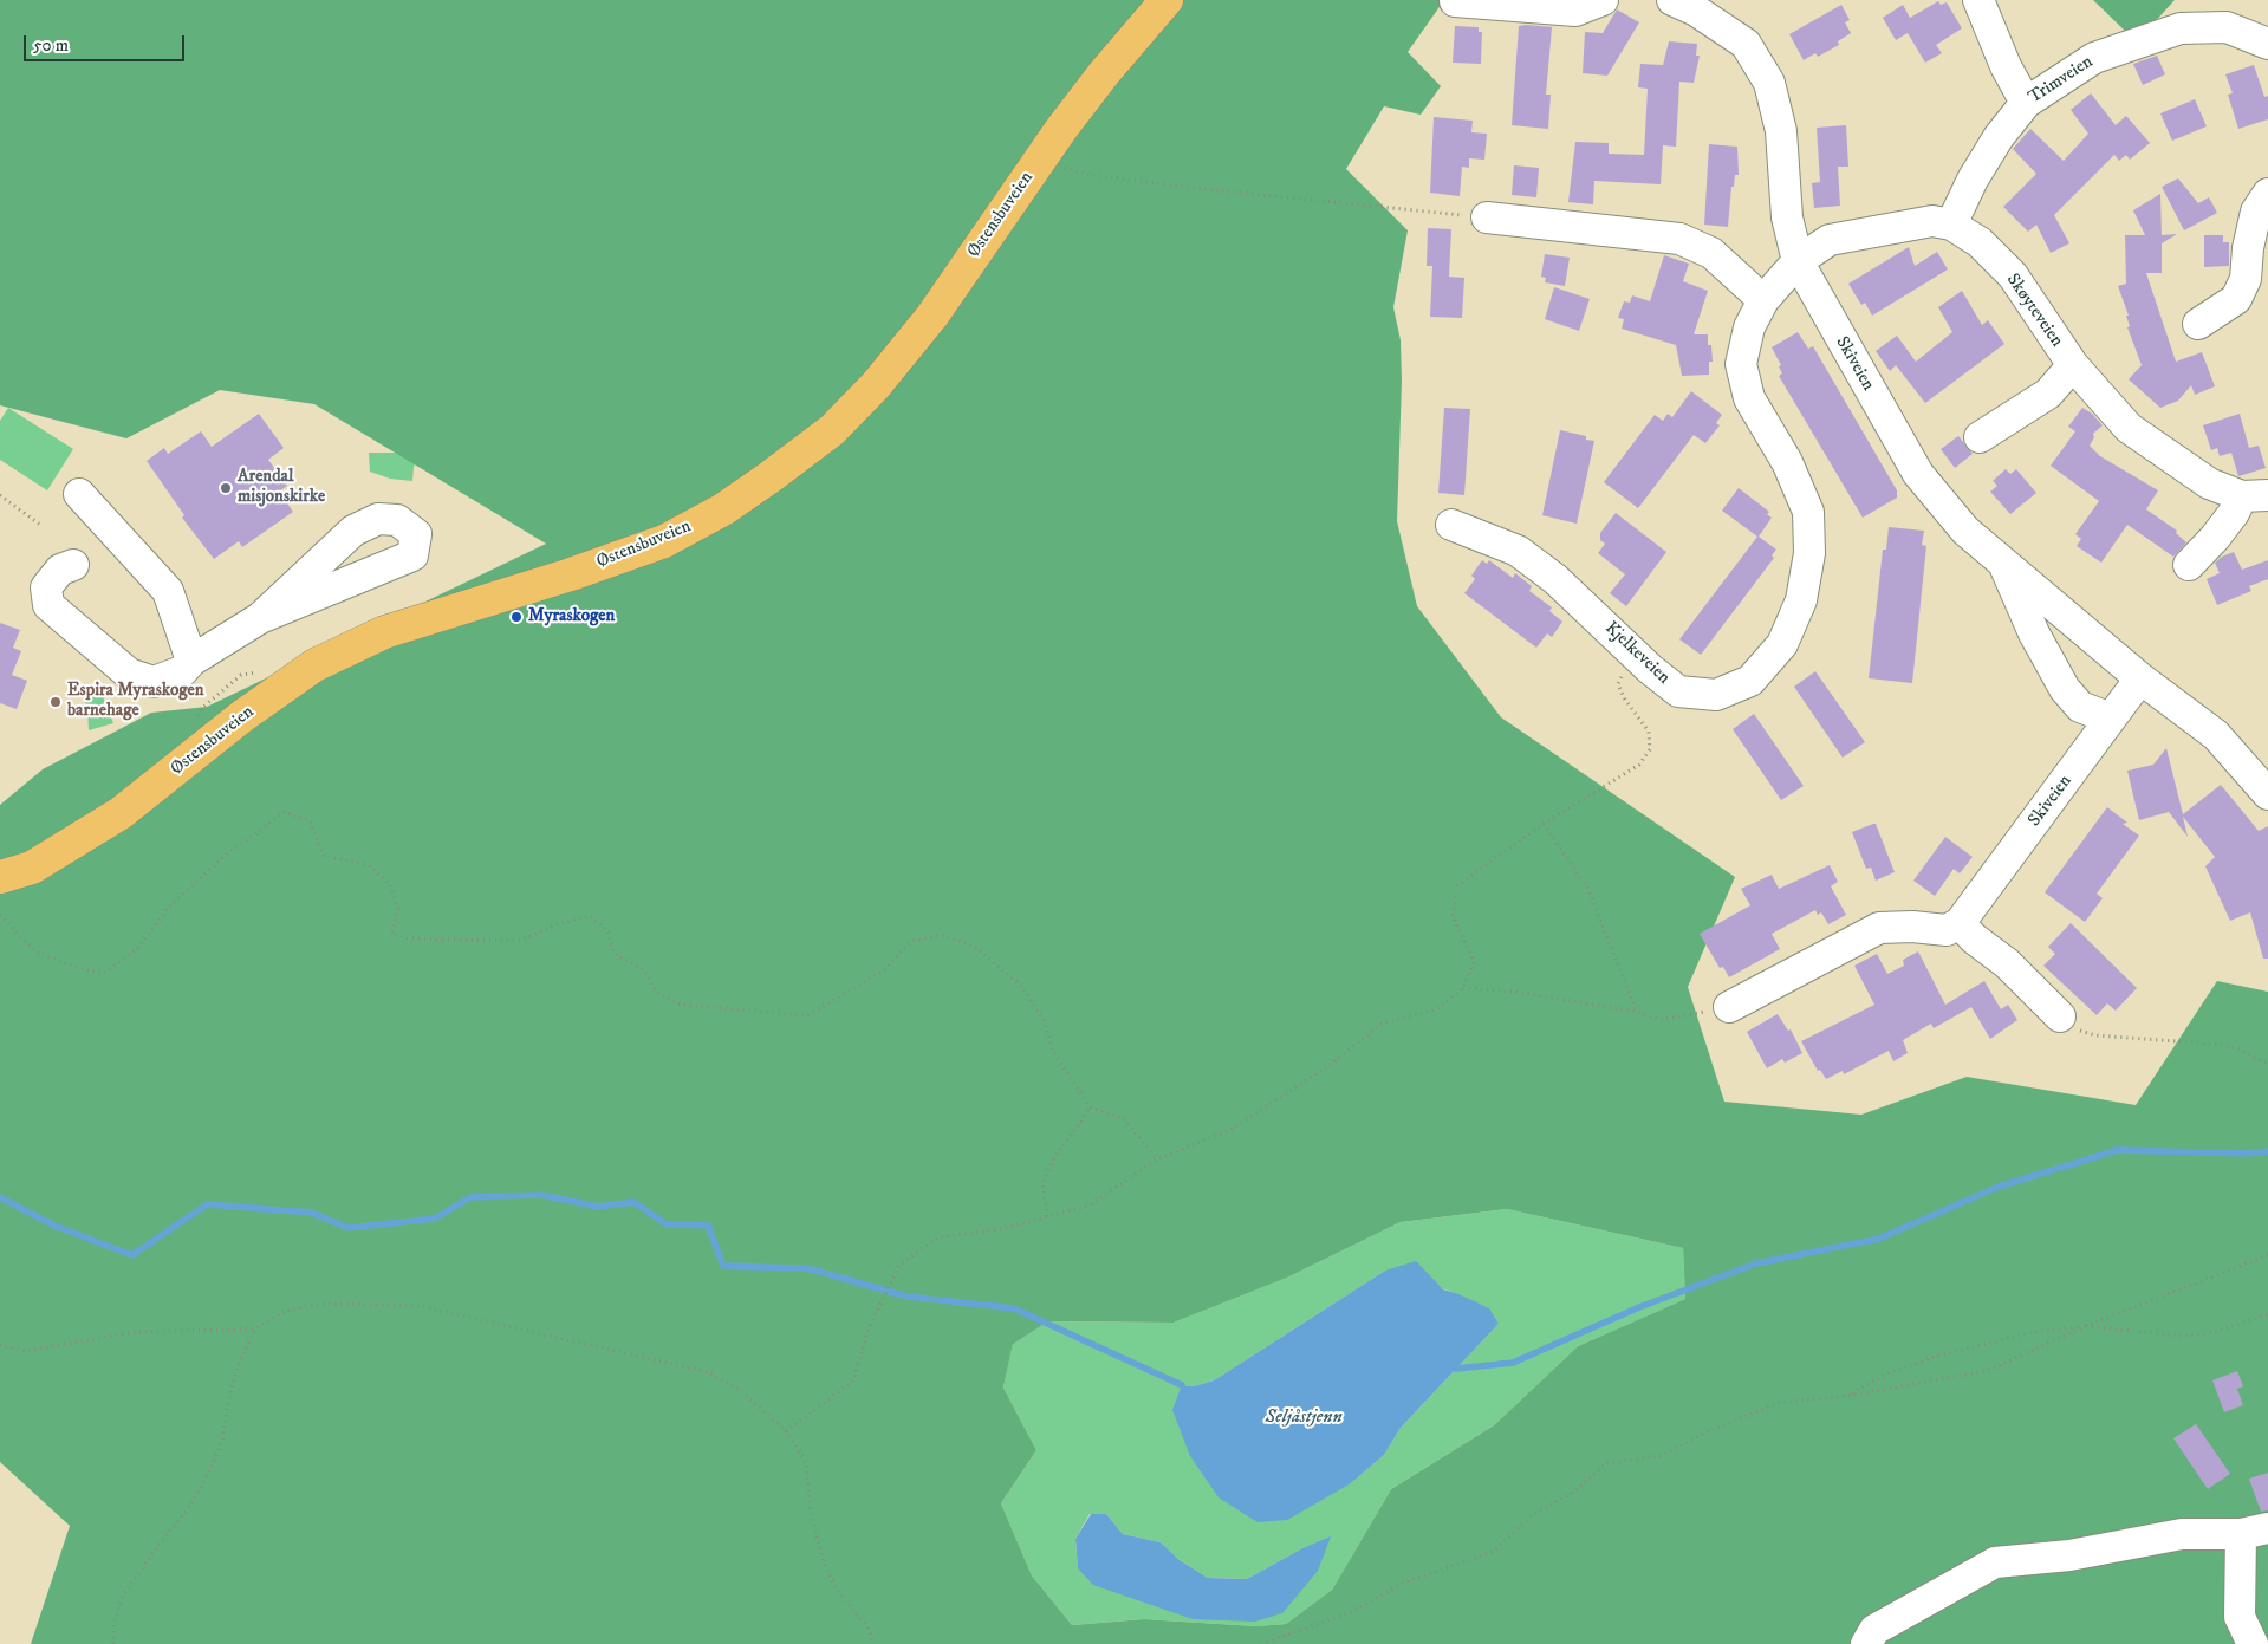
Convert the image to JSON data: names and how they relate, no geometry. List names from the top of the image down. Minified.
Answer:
{"streets":{"main road":["Østensbuveien"],"street":["Trimveien","Skøyteveien","Skiveien","Kjelkeveien"]},"crossings":[["Trimveien","Skøyteveien"],["Skøyteveien","Skiveien"],["Skøyteveien","Kjelkeveien"],["Skiveien","Kjelkeveien"]],"water":["Seljåstjenn"],"places":["Arendal misjonskirke","Myraskogen","Espira Myraskogen barnehage"],"scale_bar":"50 m"}
